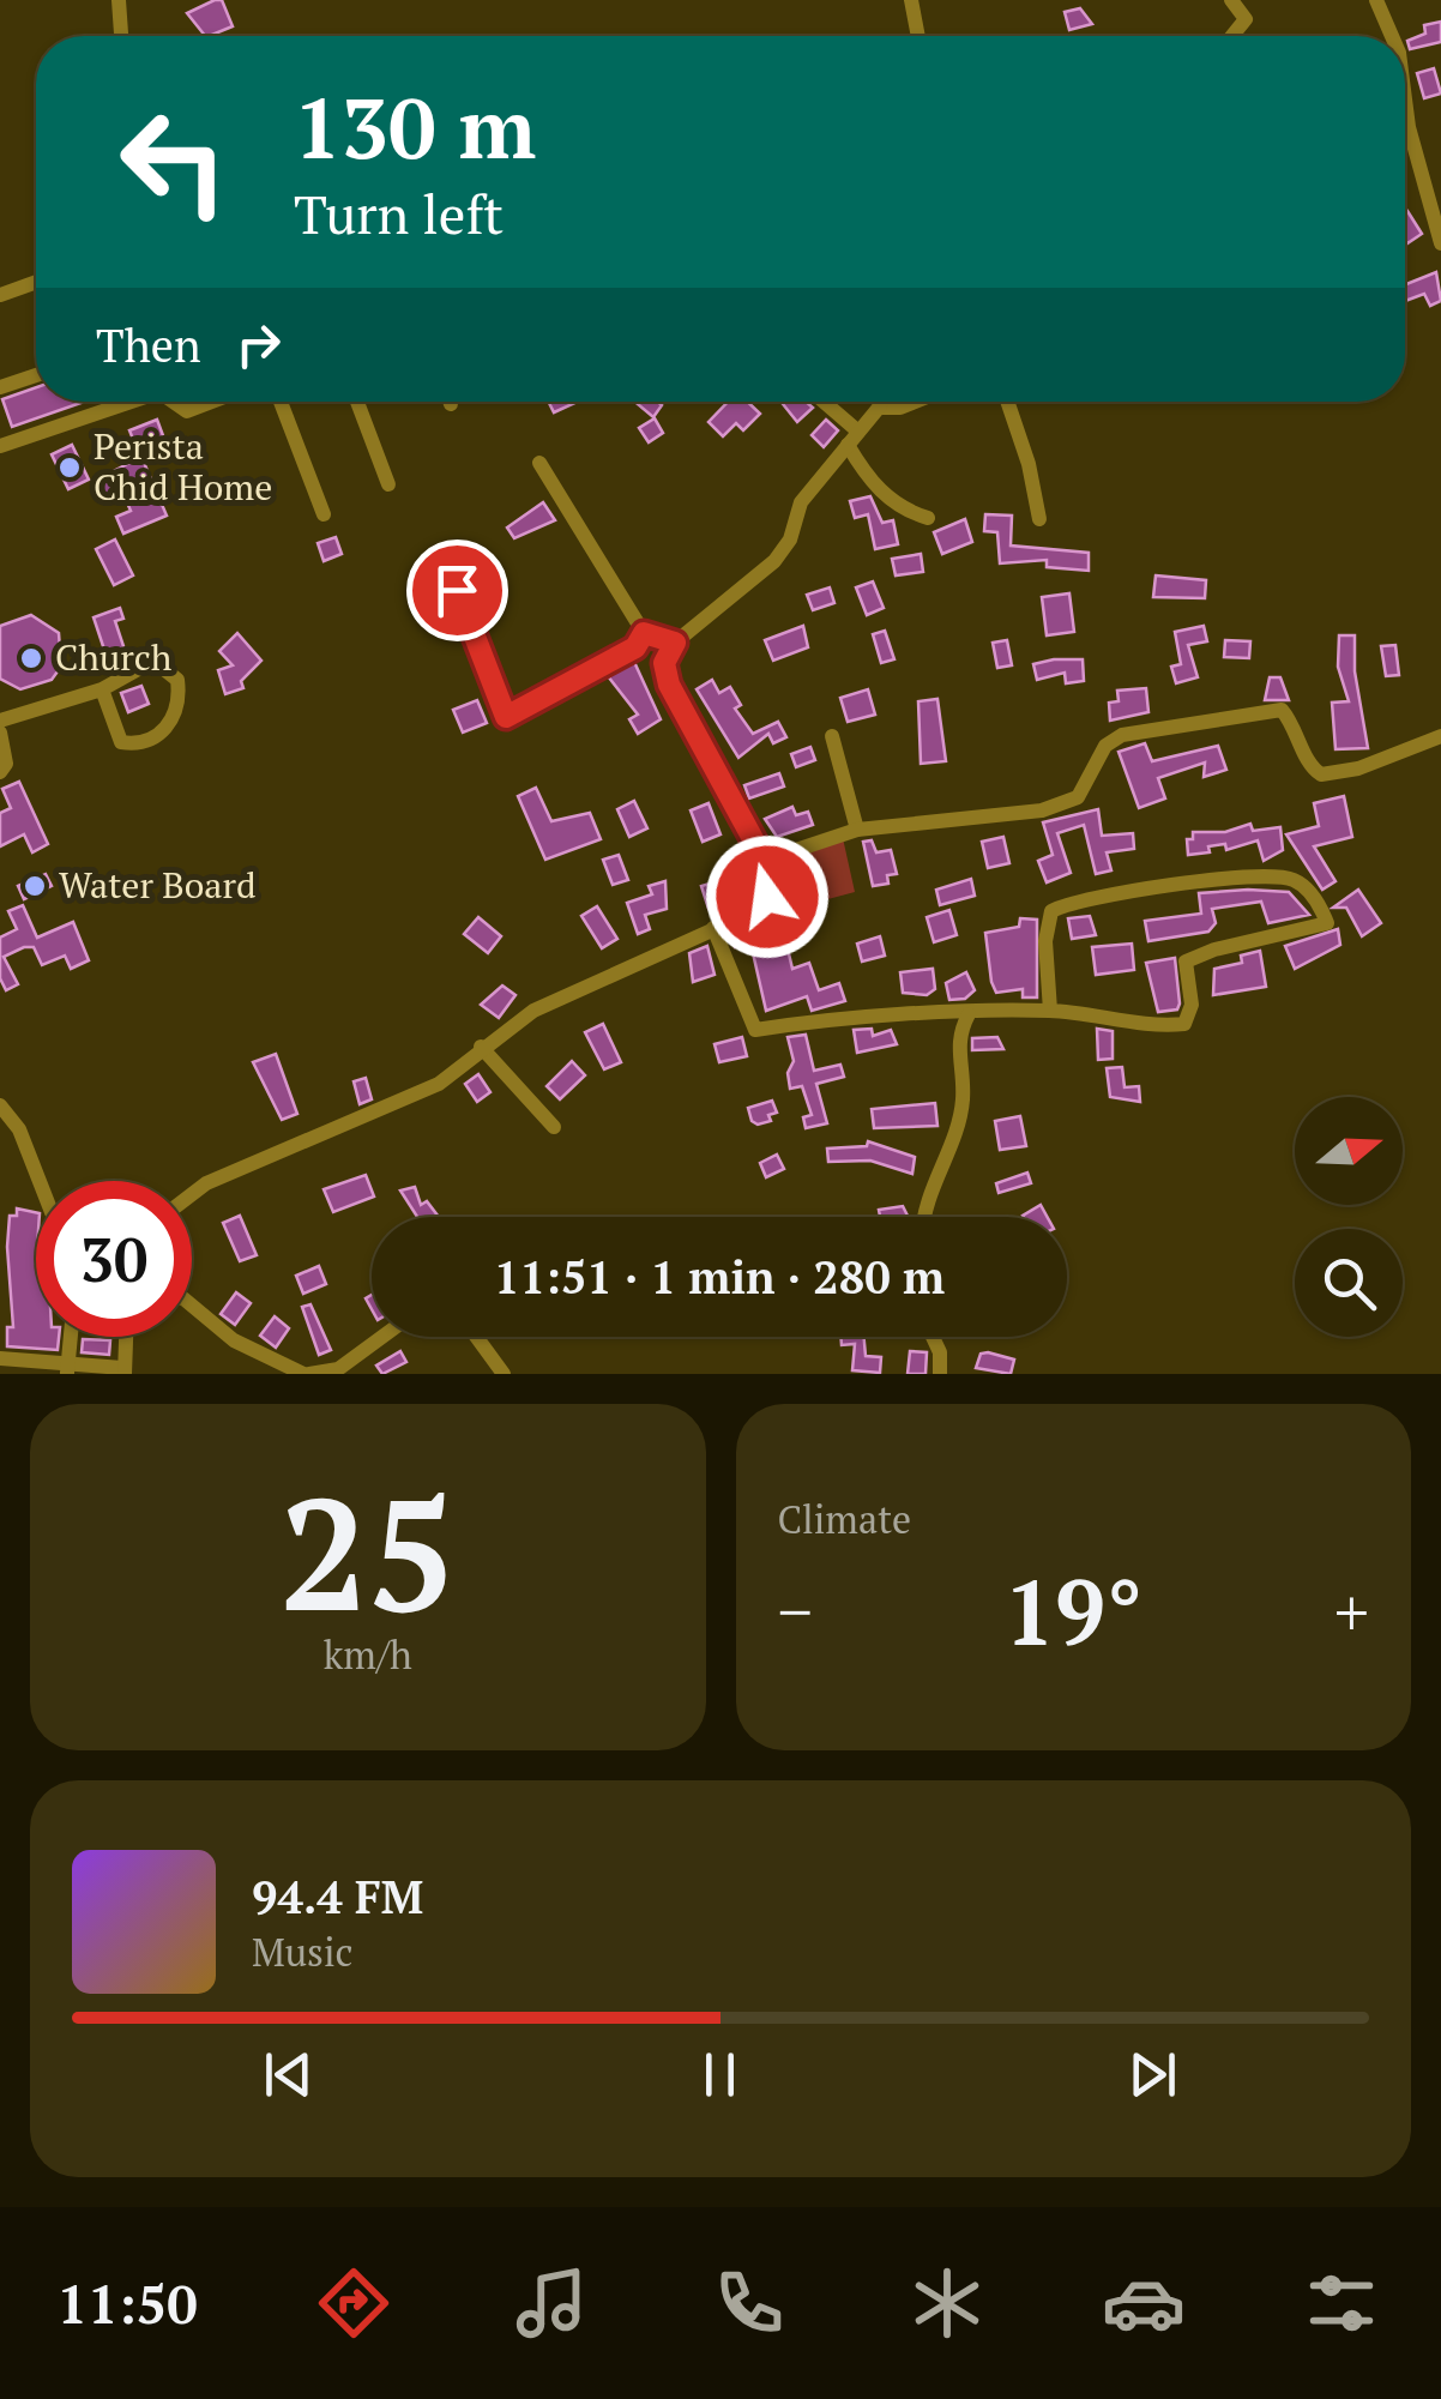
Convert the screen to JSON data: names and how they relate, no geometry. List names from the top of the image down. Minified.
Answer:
{"places":["Perista Chid Home","Church","Water Board"],"north":"right","page":{"turn":["130 m","Turn left"],"then":"Then","limit":"30","trip":"11:51 · 1 min · 280 m","tile":[["25","km/h"],"Climate"],"heat":["−","19°","+"],"song":["94.4 FM","Music"],"tabs":"11:50"}}
